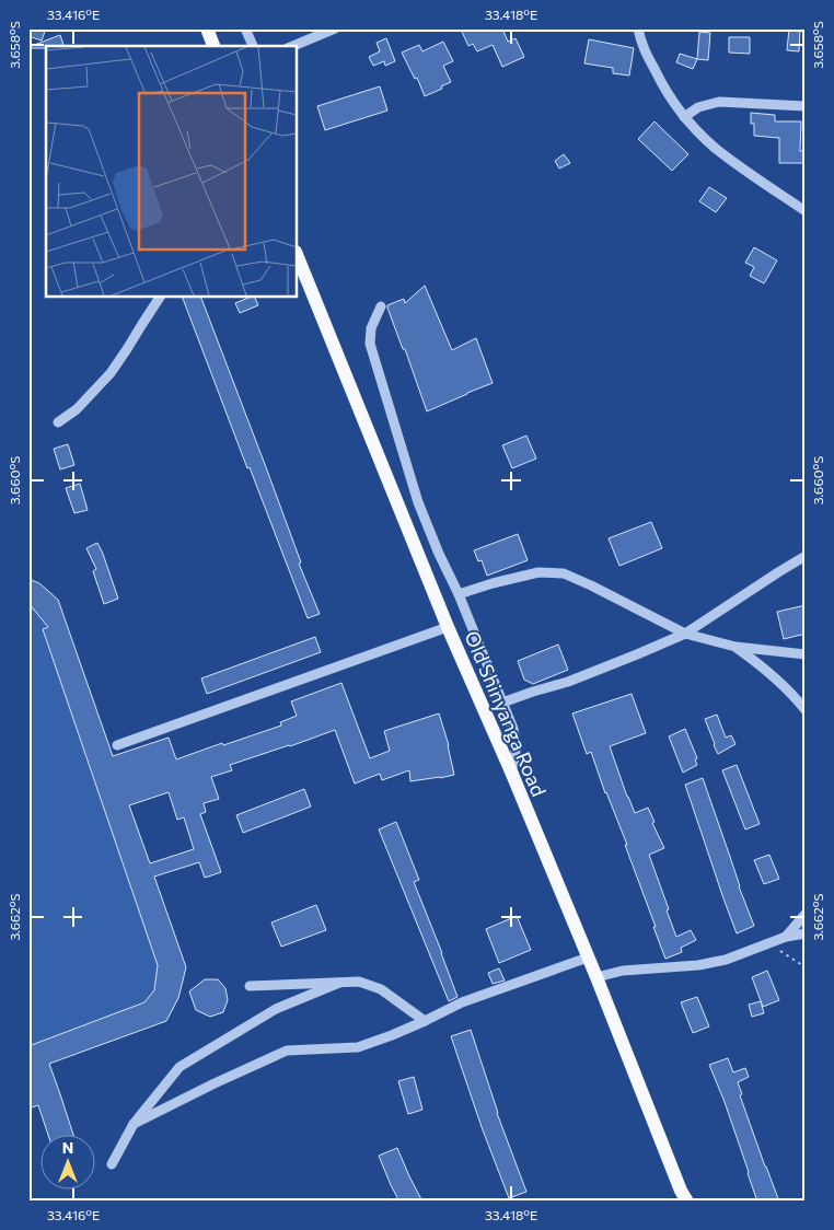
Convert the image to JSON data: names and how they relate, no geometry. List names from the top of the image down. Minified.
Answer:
{"streets":{"main road":["Old Shinyanga Road"]},"north":"top","coordinates":["33.416°E","33.418°E","3.658°S","3.660°S","3.662°S"]}
